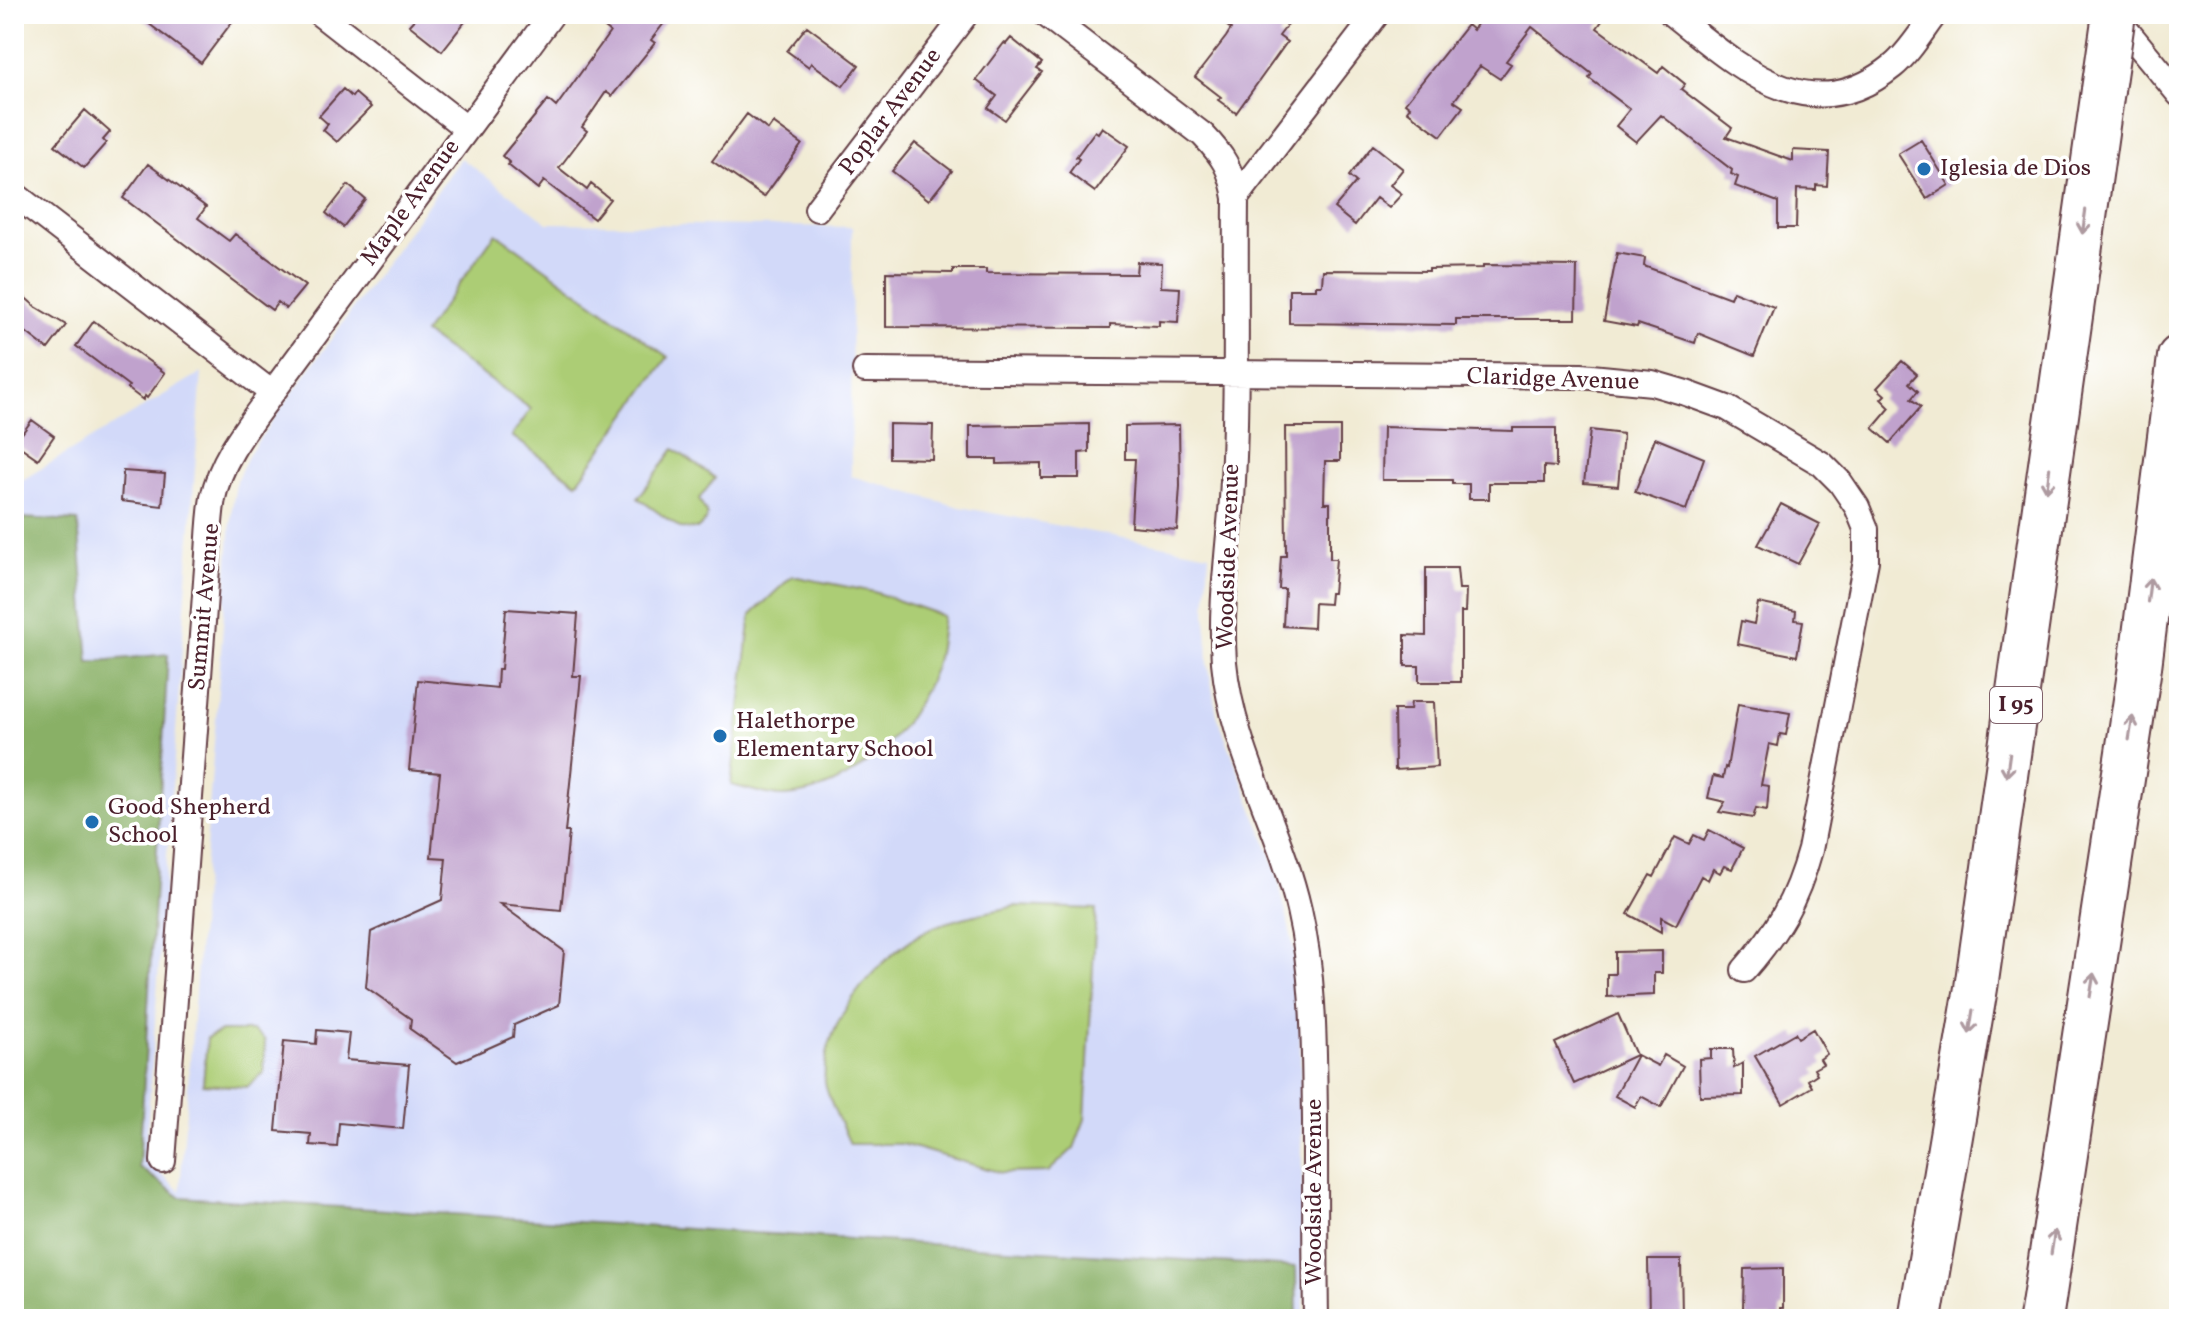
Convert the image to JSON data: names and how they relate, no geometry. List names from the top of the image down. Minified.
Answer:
{"streets":{"highway":["I 95"],"street":["Poplar Avenue","Maple Avenue","Claridge Avenue","Woodside Avenue","Summit Avenue"]},"crossings":[["Maple Avenue","Summit Avenue"],["Claridge Avenue","Woodside Avenue"]],"places":["Iglesia de Dios","Halethorpe Elementary School","Good Shepherd School"]}
